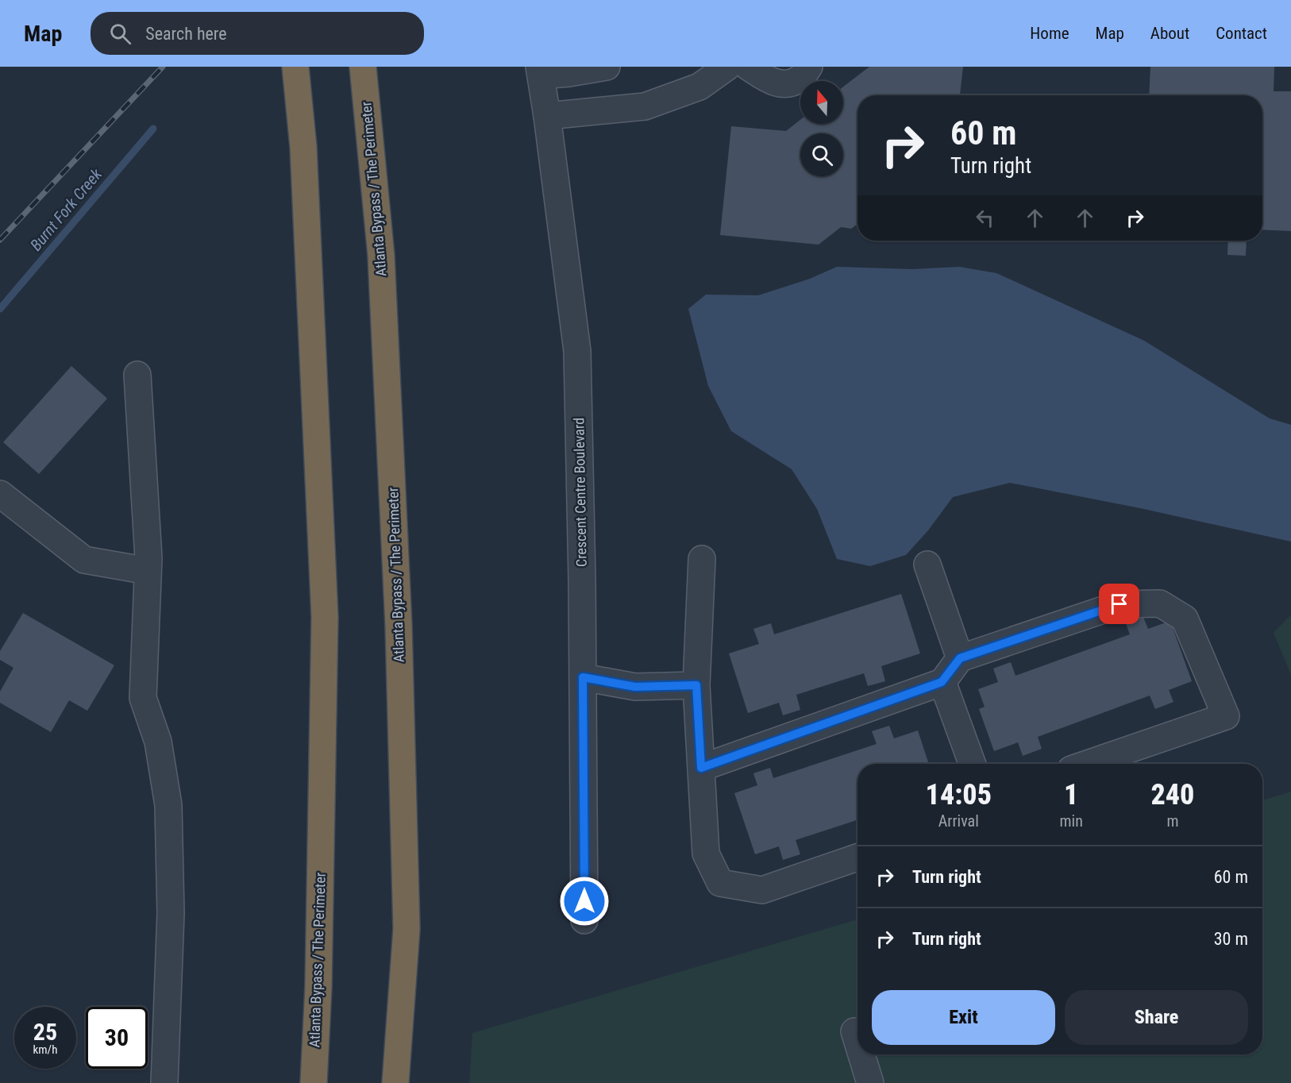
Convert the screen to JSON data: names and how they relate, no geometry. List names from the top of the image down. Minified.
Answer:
{"streets":{"highway":["Atlanta Bypass / The Perimeter"],"street":["Crescent Centre Boulevard"]},"water":["Burnt Fork Creek"],"north":"top","page":{"header":"Map","search":"Search here","nav":["Home","Map","About","Contact"],"turn":["60 m","Turn right"],"eta":["14:05","Arrival","1","min","240","m"],"list":[{"name":"Turn right","value":"60 m"},{"name":"Turn right","value":"30 m"}],"buttons":["Exit","Share"],"speed":"25 km/h","limit":"30"}}
